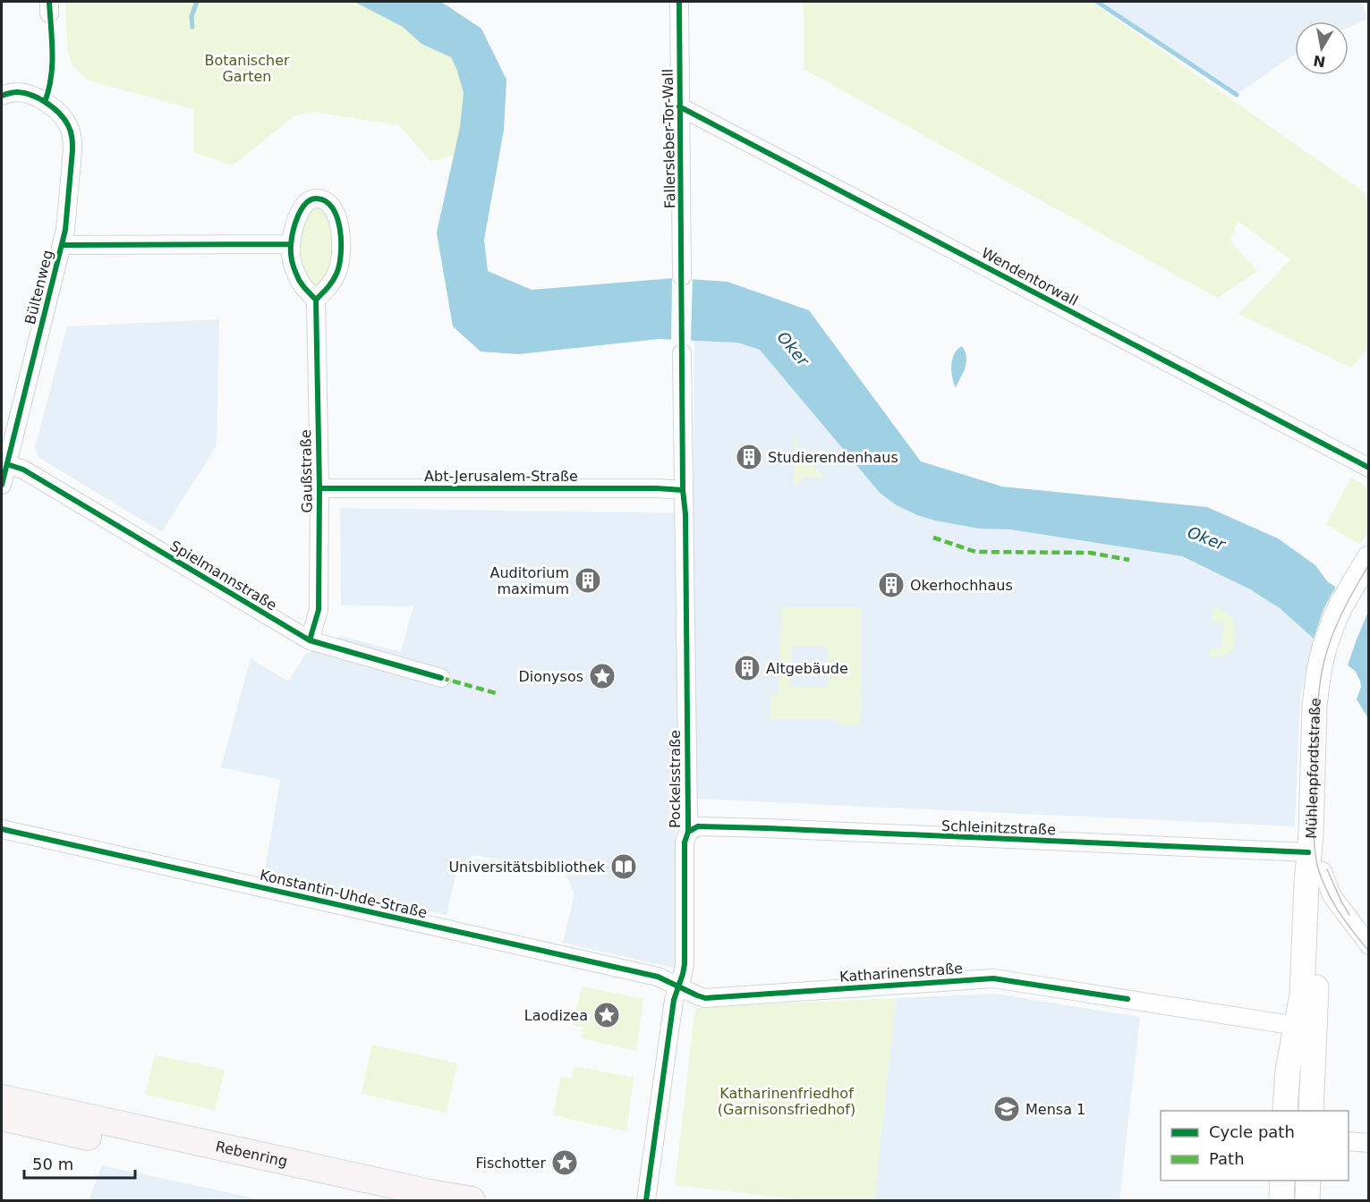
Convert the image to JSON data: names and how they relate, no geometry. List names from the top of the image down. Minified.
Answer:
{"streets":{"main road":["Mühlenpfordtstraße","Rebenring"],"street":["Fallersleber-Tor-Wall","Wendentorwall","Bültenweg","Gaußstraße","Abt-Jerusalem-Straße","Spielmannstraße","Pockelsstraße","Schleinitzstraße","Konstantin-Uhde-Straße","Katharinenstraße"]},"crossings":[["Fallersleber-Tor-Wall","Wendentorwall"],["Bültenweg","Spielmannstraße"],["Gaußstraße","Abt-Jerusalem-Straße"],["Gaußstraße","Spielmannstraße"],["Abt-Jerusalem-Straße","Pockelsstraße"],["Mühlenpfordtstraße","Schleinitzstraße"],["Mühlenpfordtstraße","Katharinenstraße"],["Pockelsstraße","Schleinitzstraße"],["Pockelsstraße","Konstantin-Uhde-Straße"],["Pockelsstraße","Katharinenstraße"],["Konstantin-Uhde-Straße","Katharinenstraße"]],"water":["Oker"],"parks":["Botanischer Garten","Katharinenfriedhof (Garnisonsfriedhof)"],"places":{"building":["Studierendenhaus","Auditorium maximum","Okerhochhaus","Altgebäude"],"place":["Dionysos","Laodizea","Fischotter"],"library":["Universitätsbibliothek"],"school or university":["Mensa 1"]},"legend":["Cycle path","Path"],"scale_bar":"50 m","north":"bottom"}
